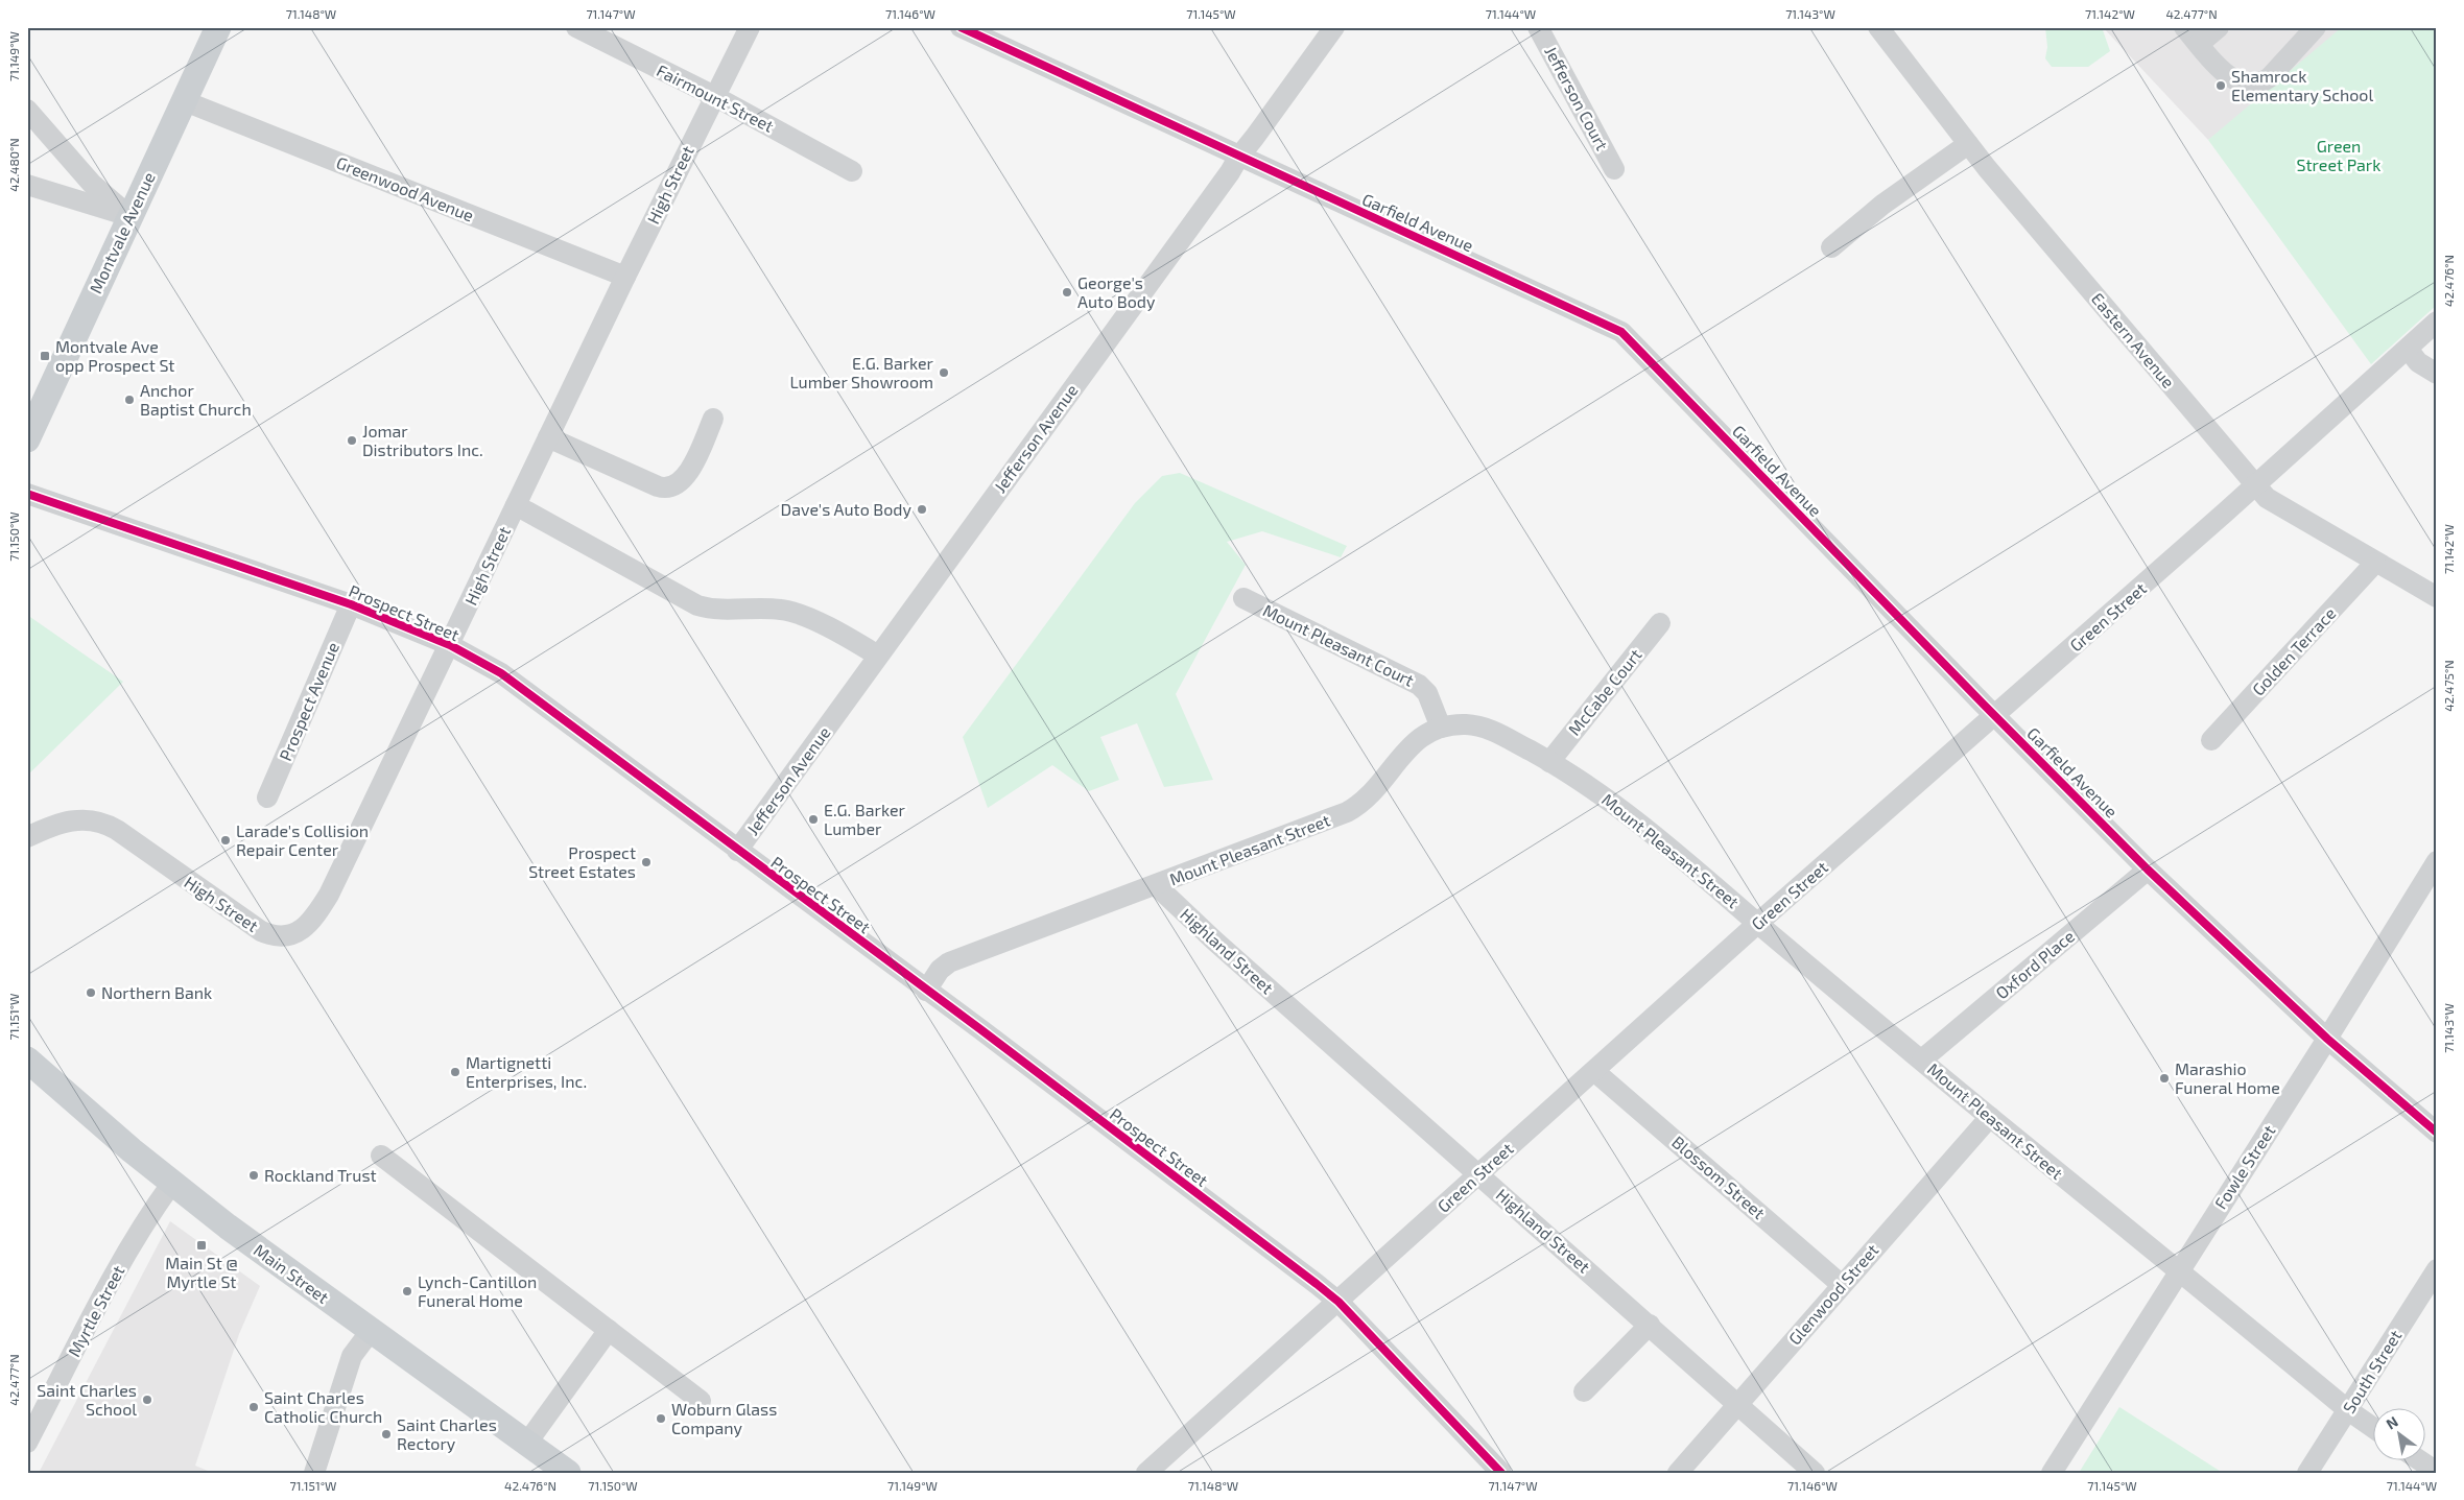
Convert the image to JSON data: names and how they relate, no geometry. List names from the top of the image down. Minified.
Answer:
{"streets":{"main road":["Montvale Avenue","Main Street"],"street":["Fairmount Street","Jefferson Court","High Street","Greenwood Avenue","Garfield Avenue","Eastern Avenue","Jefferson Avenue","Prospect Street","Green Street","Mount Pleasant Court","Golden Terrace","McCabe Court","Prospect Avenue","Mount Pleasant Street","Highland Street","Oxford Place","Fowle Street","Blossom Street","Glenwood Street","Myrtle Street","South Street"]},"crossings":[["Fairmount Street","High Street"],["High Street","Greenwood Avenue"],["High Street","Prospect Street"],["Greenwood Avenue","Montvale Avenue"],["Garfield Avenue","Jefferson Avenue"],["Garfield Avenue","Green Street"],["Garfield Avenue","Oxford Place"],["Garfield Avenue","Fowle Street"],["Eastern Avenue","Green Street"],["Eastern Avenue","Golden Terrace"],["Jefferson Avenue","Prospect Street"],["Prospect Street","Green Street"],["Prospect Street","Prospect Avenue"],["Prospect Street","Mount Pleasant Street"],["Green Street","Mount Pleasant Street"],["Green Street","Highland Street"],["Green Street","Blossom Street"],["Mount Pleasant Court","Mount Pleasant Street"],["McCabe Court","Mount Pleasant Street"],["Mount Pleasant Street","Highland Street"],["Mount Pleasant Street","Oxford Place"],["Mount Pleasant Street","Fowle Street"],["Mount Pleasant Street","Glenwood Street"],["Mount Pleasant Street","South Street"],["Highland Street","Glenwood Street"],["Blossom Street","Glenwood Street"],["Main Street","Myrtle Street"]],"parks":["Green Street Park"],"places":{"other":["Shamrock Elementary School","George's Auto Body","E.G. Barker Lumber Showroom","Anchor Baptist Church","Jomar Distributors Inc.","Dave's Auto Body","E.G. Barker Lumber","Larade's Collision Repair Center","Prospect Street Estates","Northern Bank","Martignetti Enterprises, Inc.","Marashio Funeral Home","Rockland Trust","Lynch-Cantillon Funeral Home","Saint Charles School","Saint Charles Catholic Church","Woburn Glass Company","Saint Charles Rectory"],"transit":["Montvale Ave opp Prospect St","Main St @ Myrtle St"]},"north":"top left","coordinates":["71.148°W","71.147°W","71.146°W","71.145°W","71.144°W","71.143°W","71.142°W","42.477°N","71.149°W","42.480°N","42.476°N","71.150°W","42.475°N","71.151°W"]}
